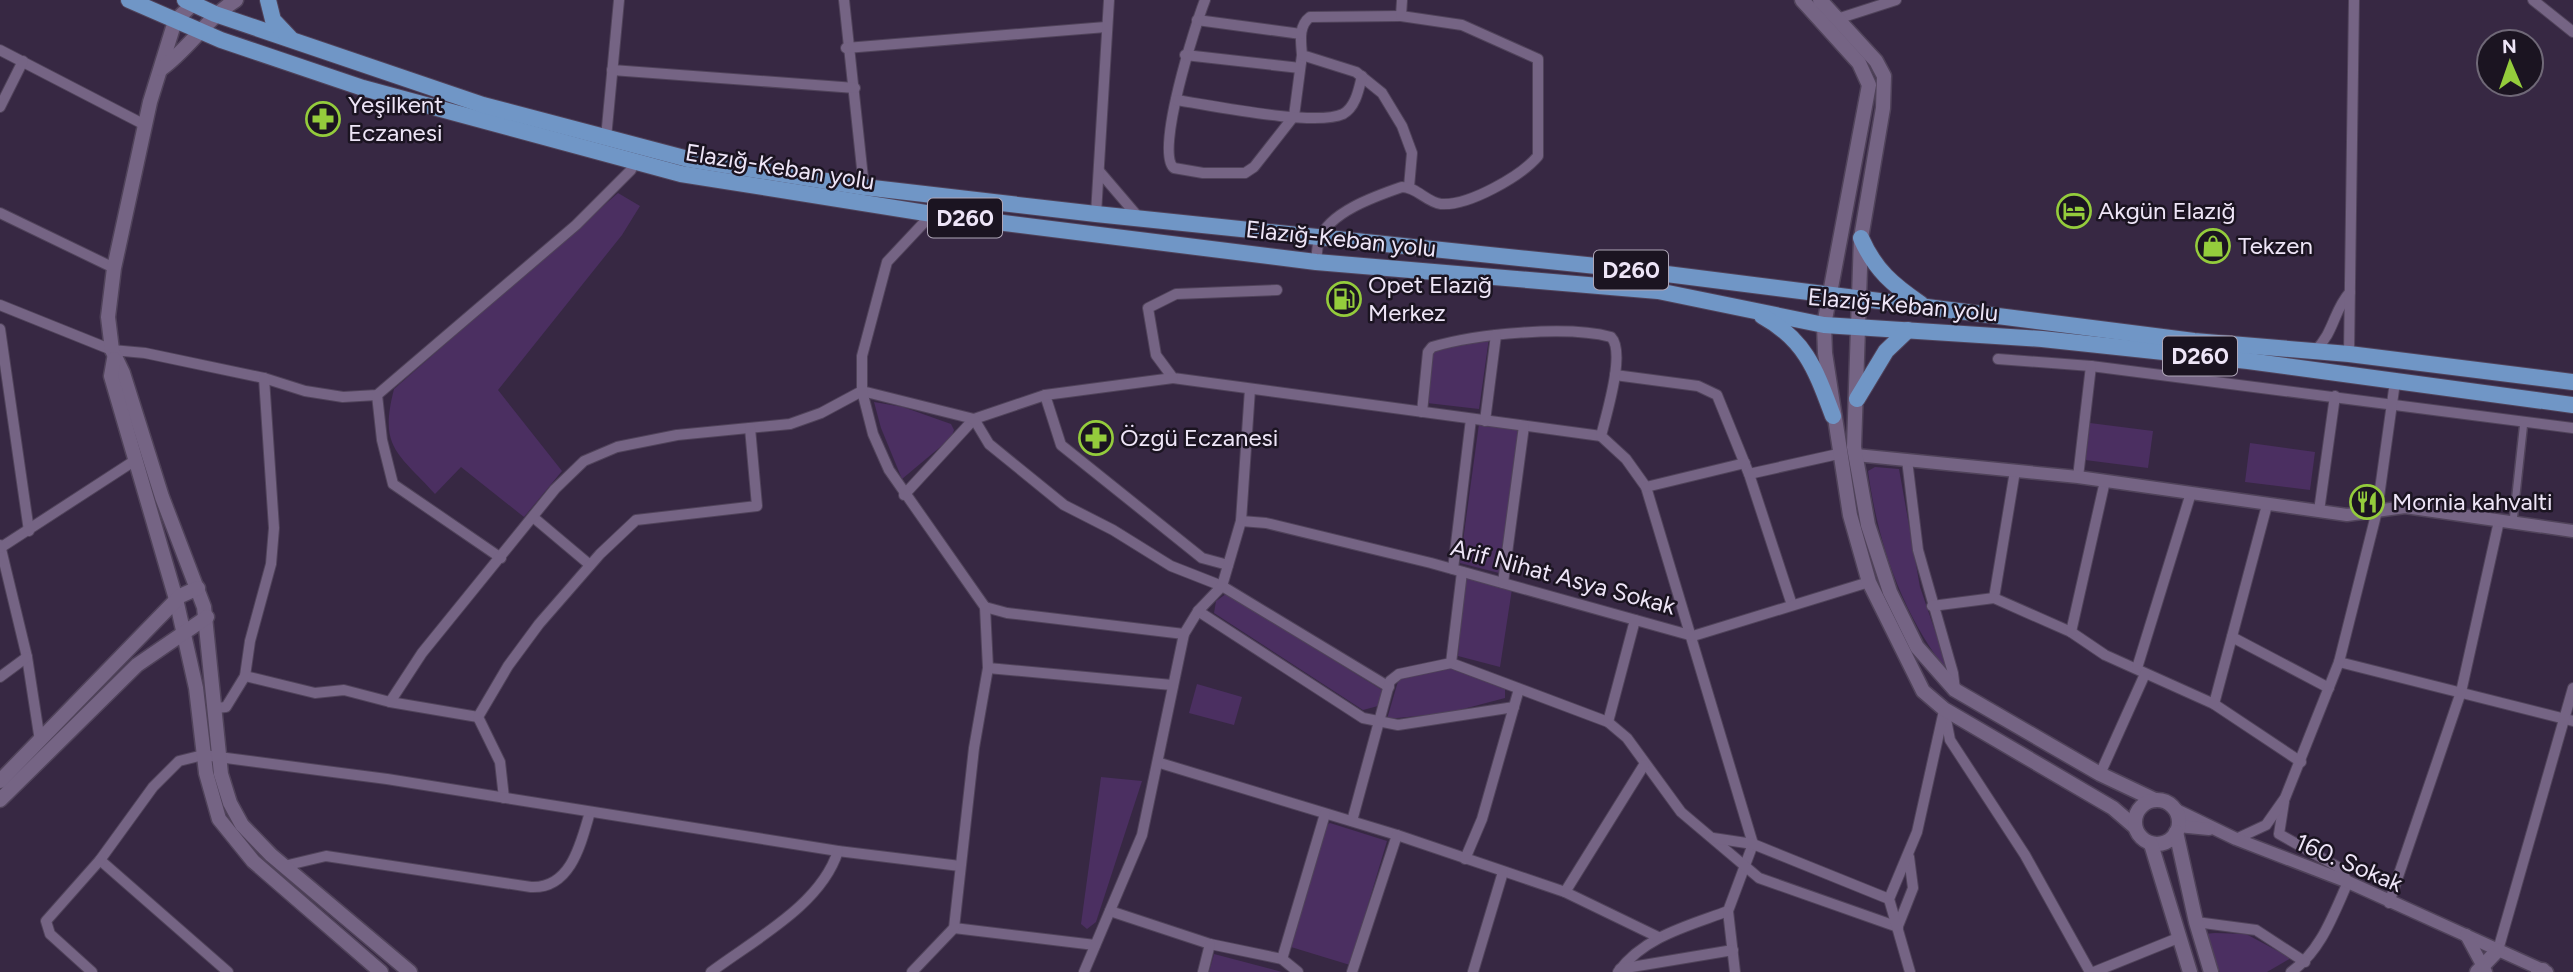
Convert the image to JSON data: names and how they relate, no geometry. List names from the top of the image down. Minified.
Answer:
{"streets":{"highway":["Elazığ-Keban yolu","D260"],"street":["Arif Nihat Asya Sokak","160. Sokak"]},"places":{"pharmacy":["Yeşilkent Eczanesi","Özgü Eczanesi"],"hotel":["Akgün Elazığ"],"shop":["Tekzen"],"fuel station":["Opet Elazığ Merkez"],"restaurant":["Mornia kahvalti"]},"north":"top"}
